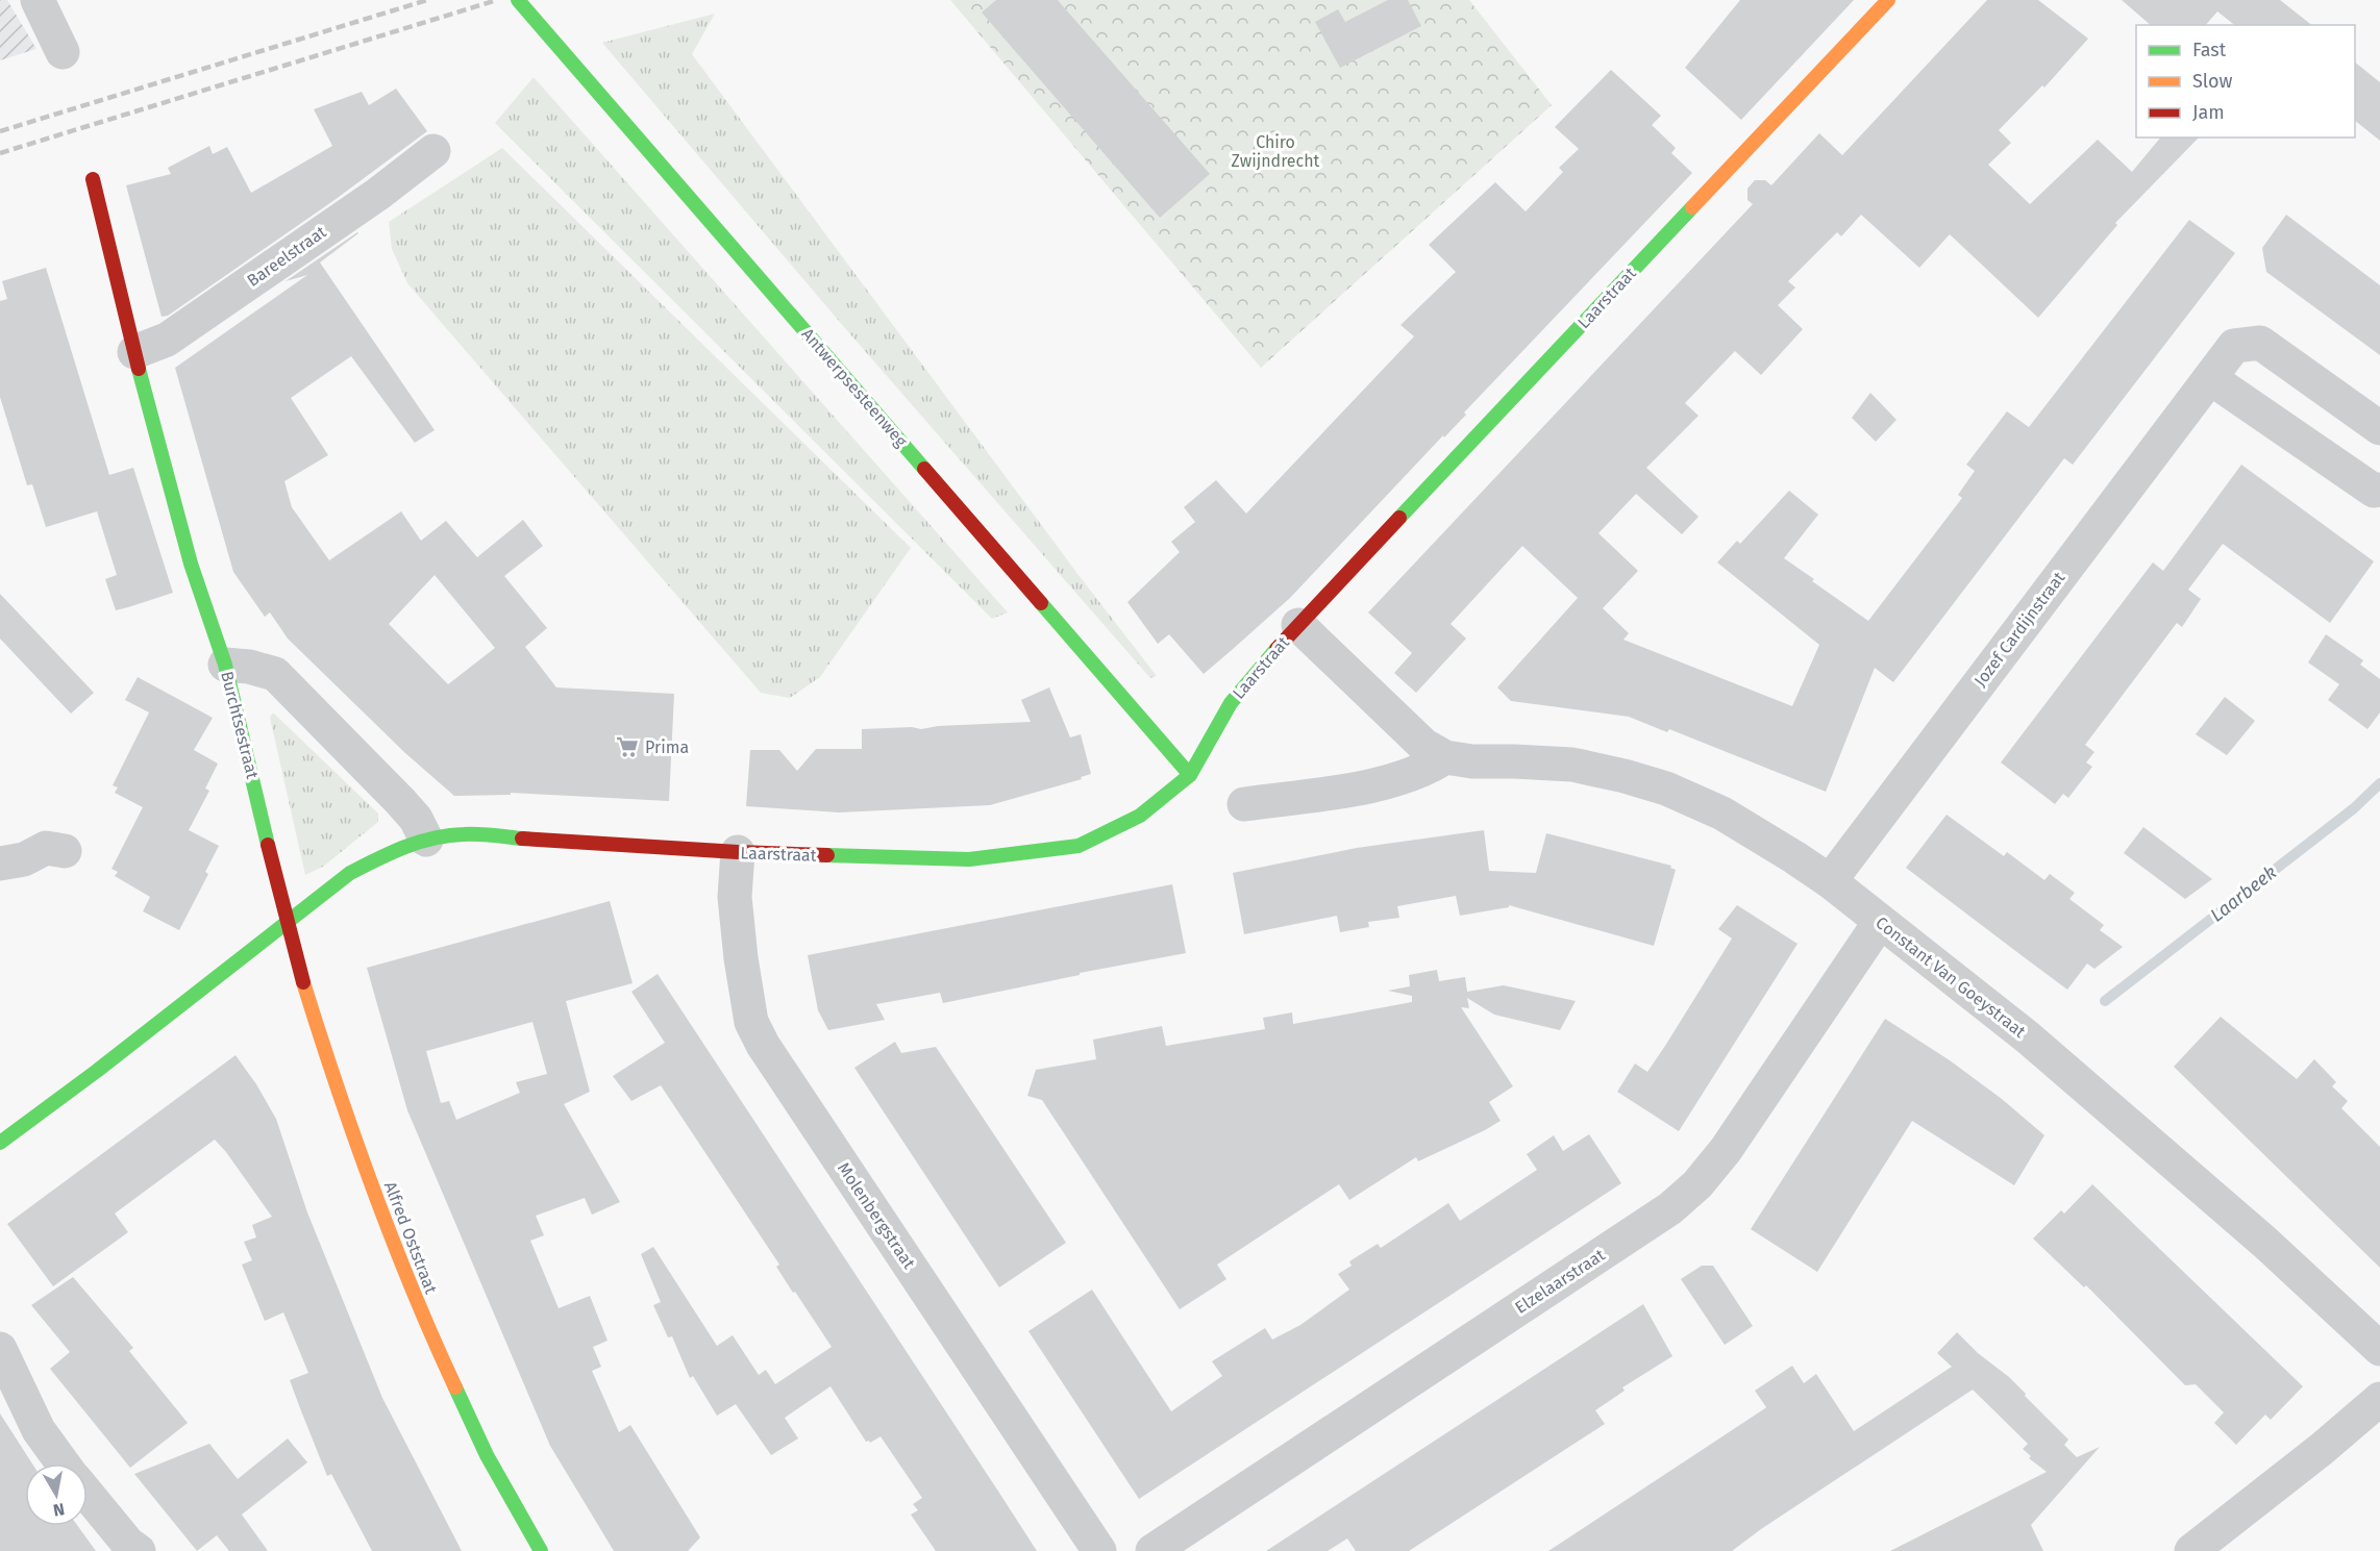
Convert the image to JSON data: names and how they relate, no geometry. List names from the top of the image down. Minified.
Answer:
{"streets":{"street":["Bareelstraat","Laarstraat","Antwerpsesteenweg","Jozef Cardijnstraat","Burchtsestraat","Constant Van Goeystraat","Molenbergstraat","Alfred Oststraat","Elzelaarstraat"]},"crossings":[["Bareelstraat","Burchtsestraat"],["Laarstraat","Antwerpsesteenweg"],["Laarstraat","Burchtsestraat"],["Laarstraat","Constant Van Goeystraat"],["Laarstraat","Molenbergstraat"],["Laarstraat","Alfred Oststraat"],["Jozef Cardijnstraat","Constant Van Goeystraat"],["Burchtsestraat","Alfred Oststraat"],["Constant Van Goeystraat","Elzelaarstraat"]],"water":["Laarbeek"],"parks":["Chiro Zwijndrecht"],"places":{"supermarket":["Prima"]},"legend":["Fast","Slow","Jam"],"north":"bottom"}
